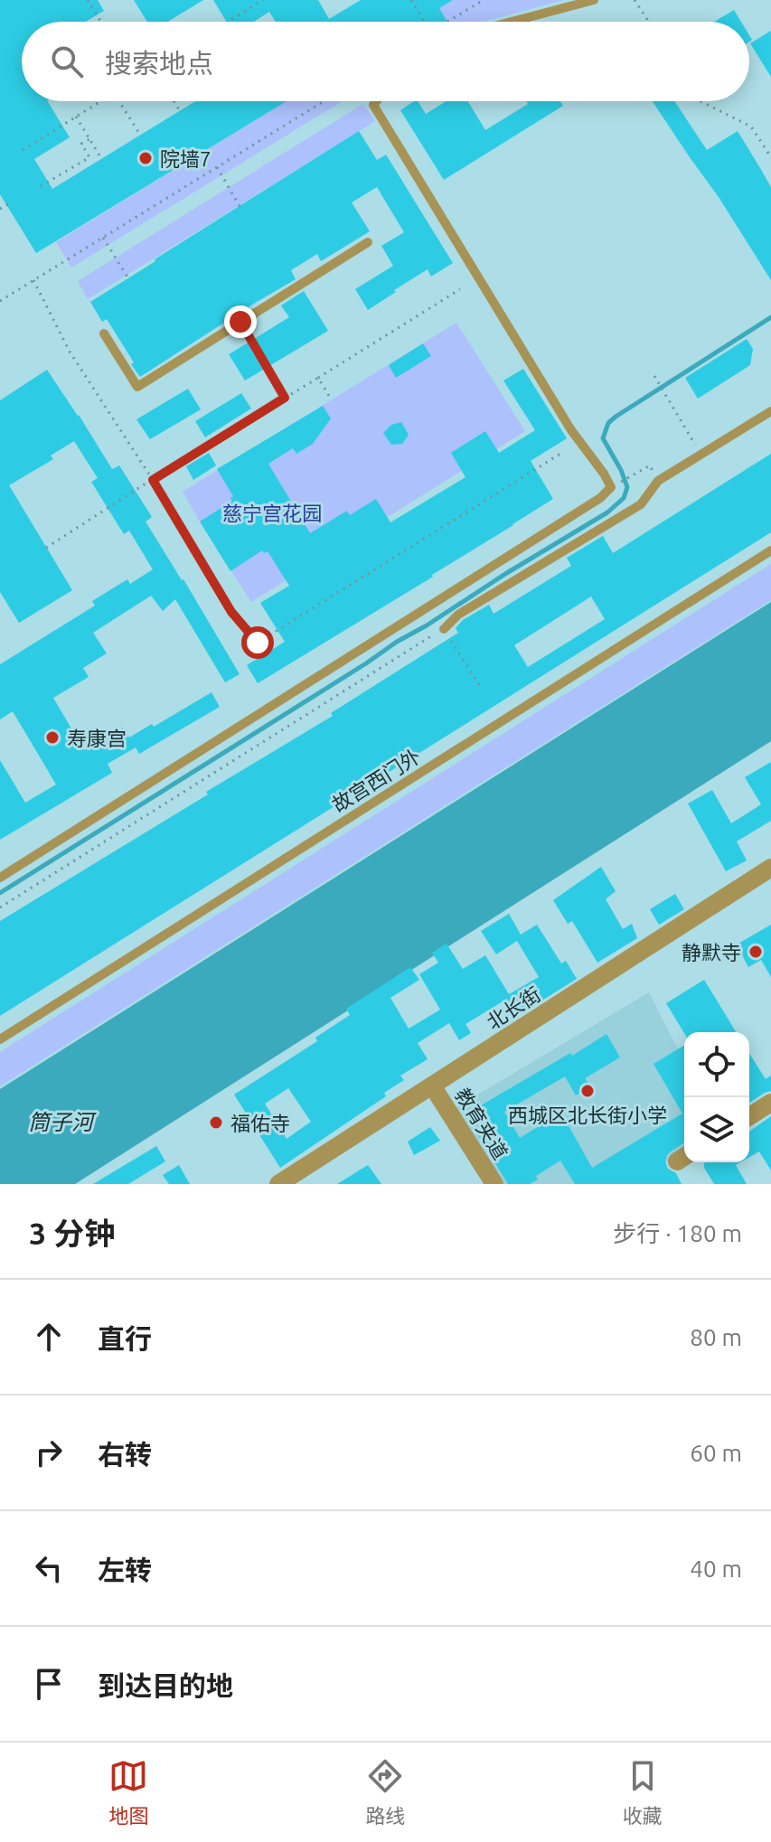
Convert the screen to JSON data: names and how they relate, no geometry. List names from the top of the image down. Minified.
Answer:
{"streets":{"street":["北长街","教育夹道"],"lane":["故宫西门外"]},"crossings":[["北长街","教育夹道"]],"water":["筒子河"],"parks":["慈宁宫花园"],"places":["院墙7","寿康宫","静默寺","西城区北长街小学","福佑寺"],"page":{"search":"搜索地点","heading":["3 分钟","步行 · 180 m"],"list":[["直行","80 m"],["右转","60 m"],["左转","40 m"],"到达目的地"],"nav":["地图","路线","收藏"]}}
